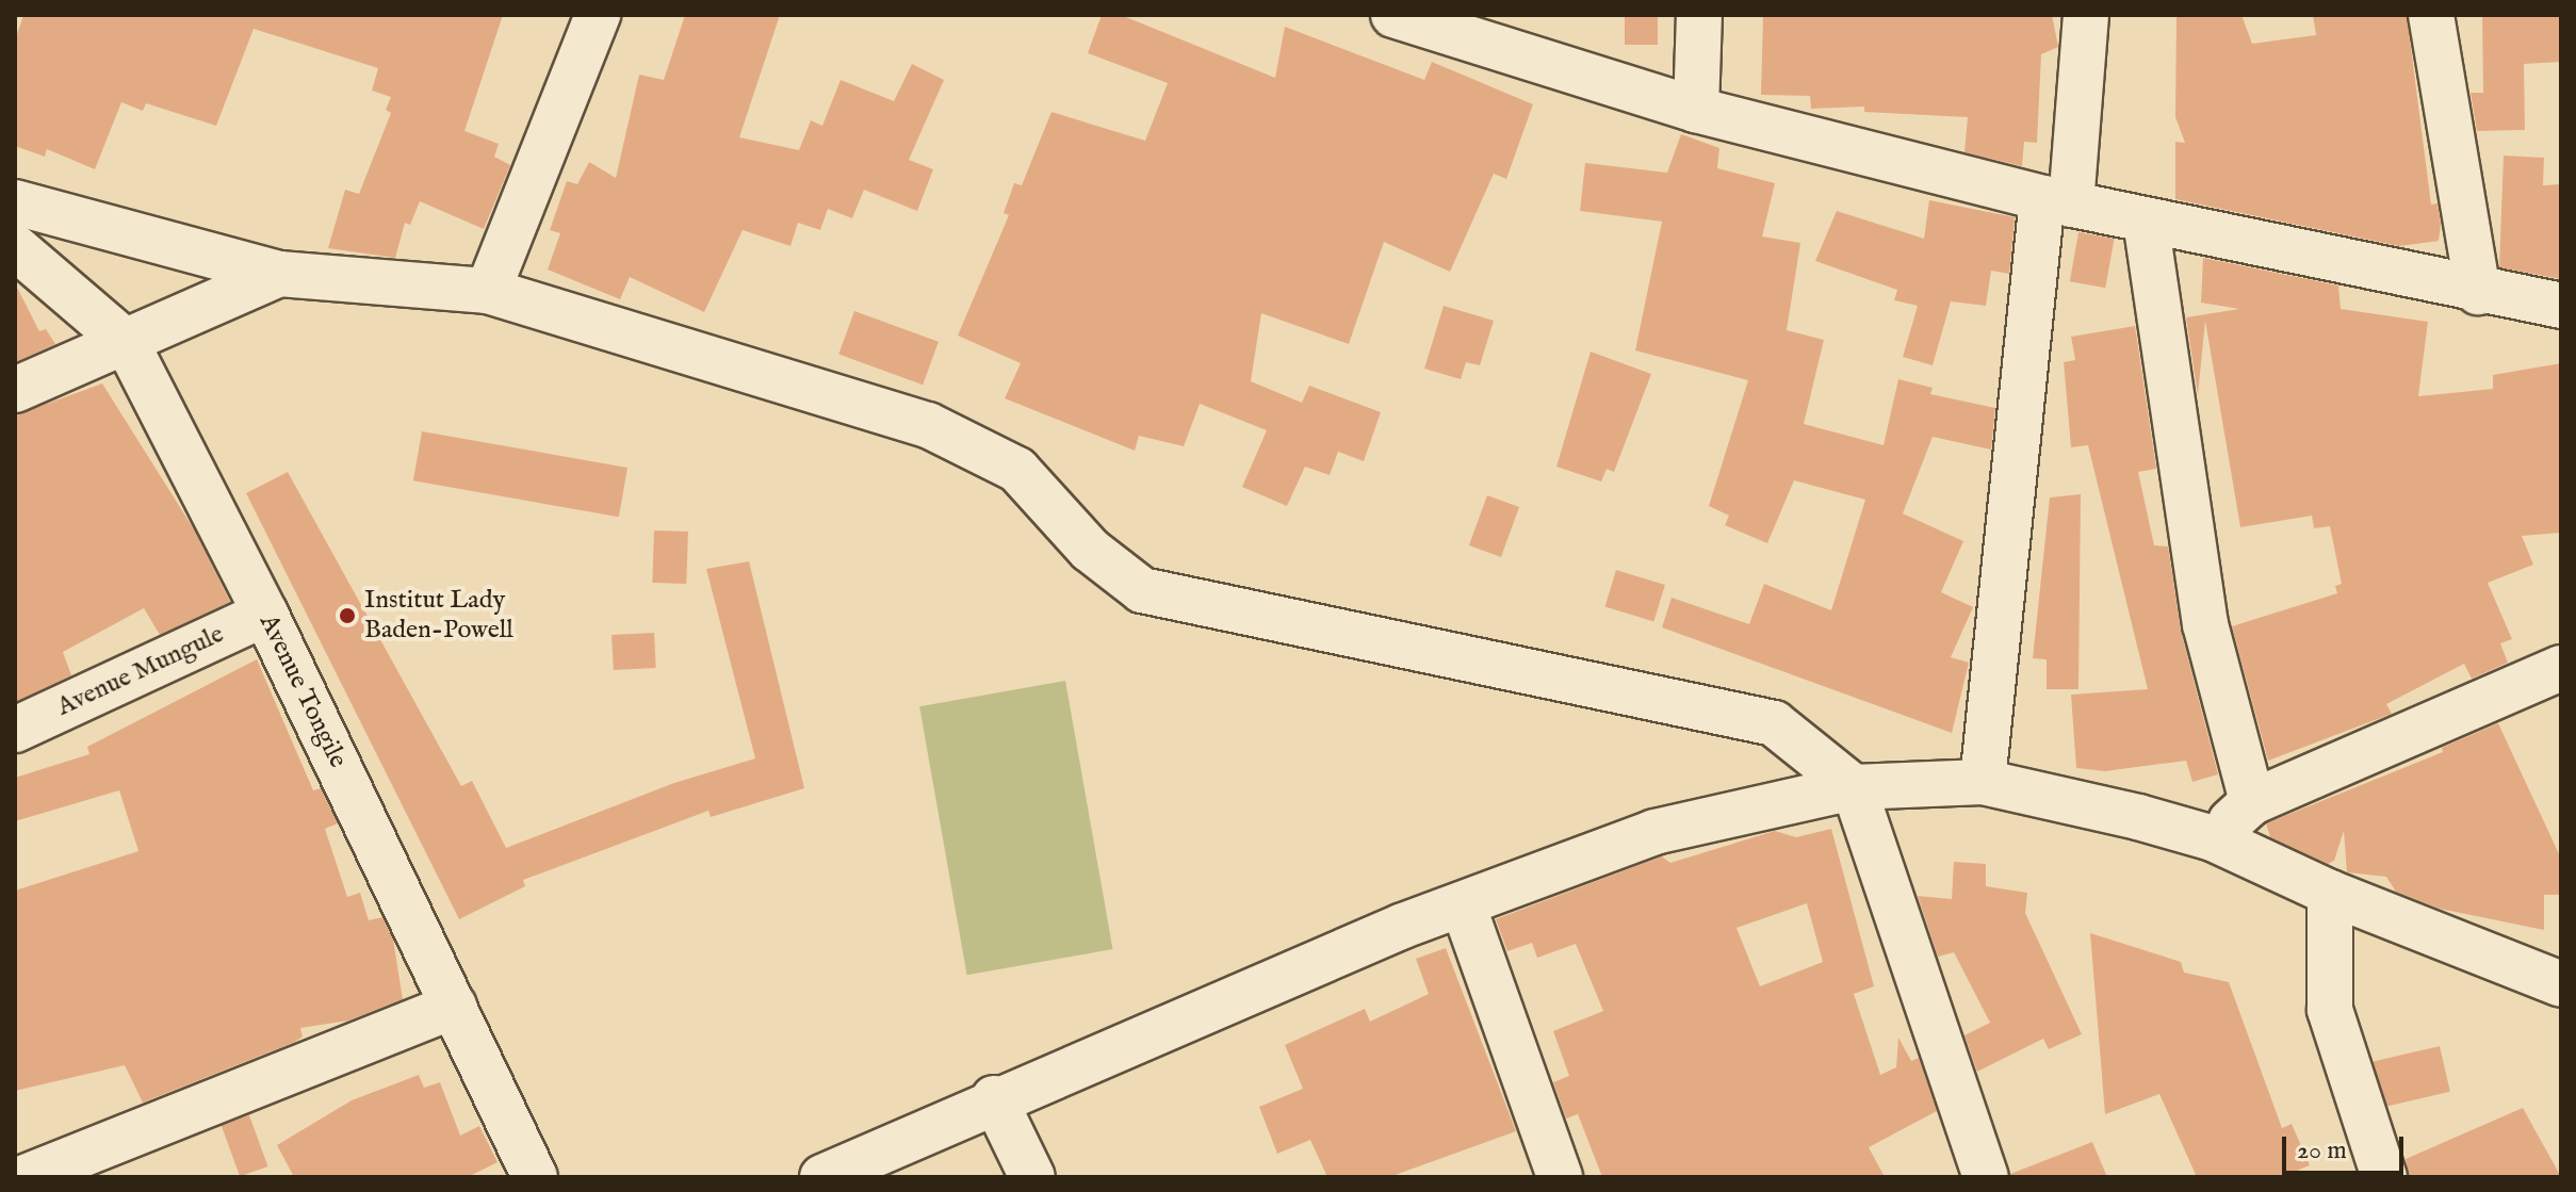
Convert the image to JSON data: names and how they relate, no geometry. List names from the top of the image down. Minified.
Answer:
{"streets":{"street":["Avenue Mungule","Avenue Tongile"]},"crossings":[["Avenue Mungule","Avenue Tongile"]],"places":["Institut Lady Baden-Powell"],"scale_bar":"20 m"}
